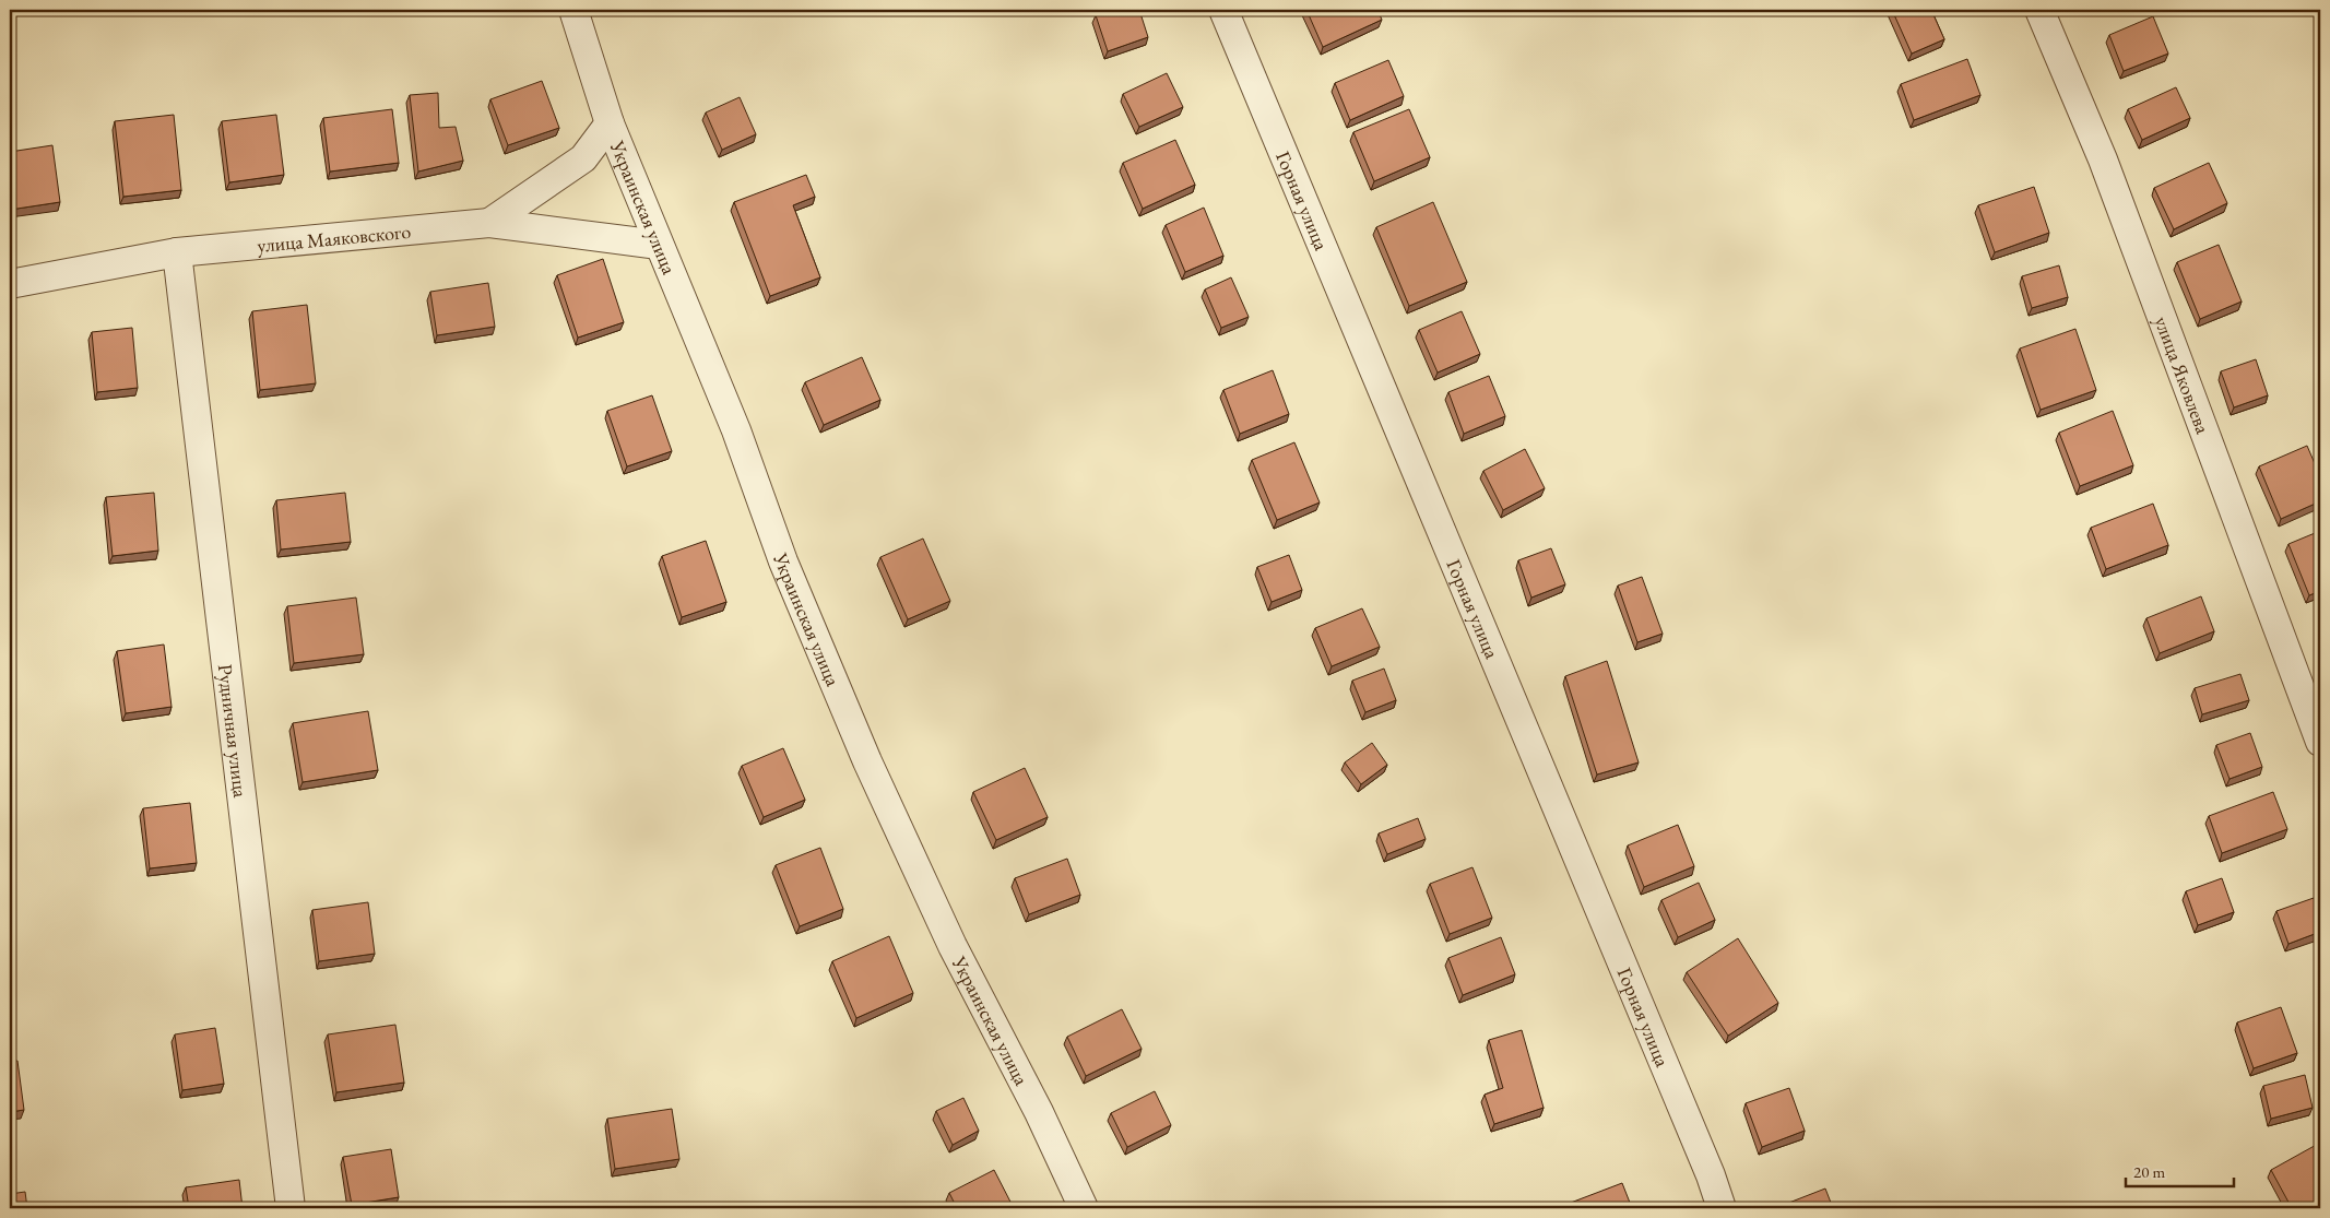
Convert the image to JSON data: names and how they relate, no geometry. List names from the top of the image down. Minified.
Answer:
{"streets":{"street":["Горная улица","Украинская улица","улица Маяковского","улица Яковлева","Рудничная улица"]},"crossings":[["Украинская улица","улица Маяковского"],["улица Маяковского","Рудничная улица"]],"scale_bar":"20 m"}
